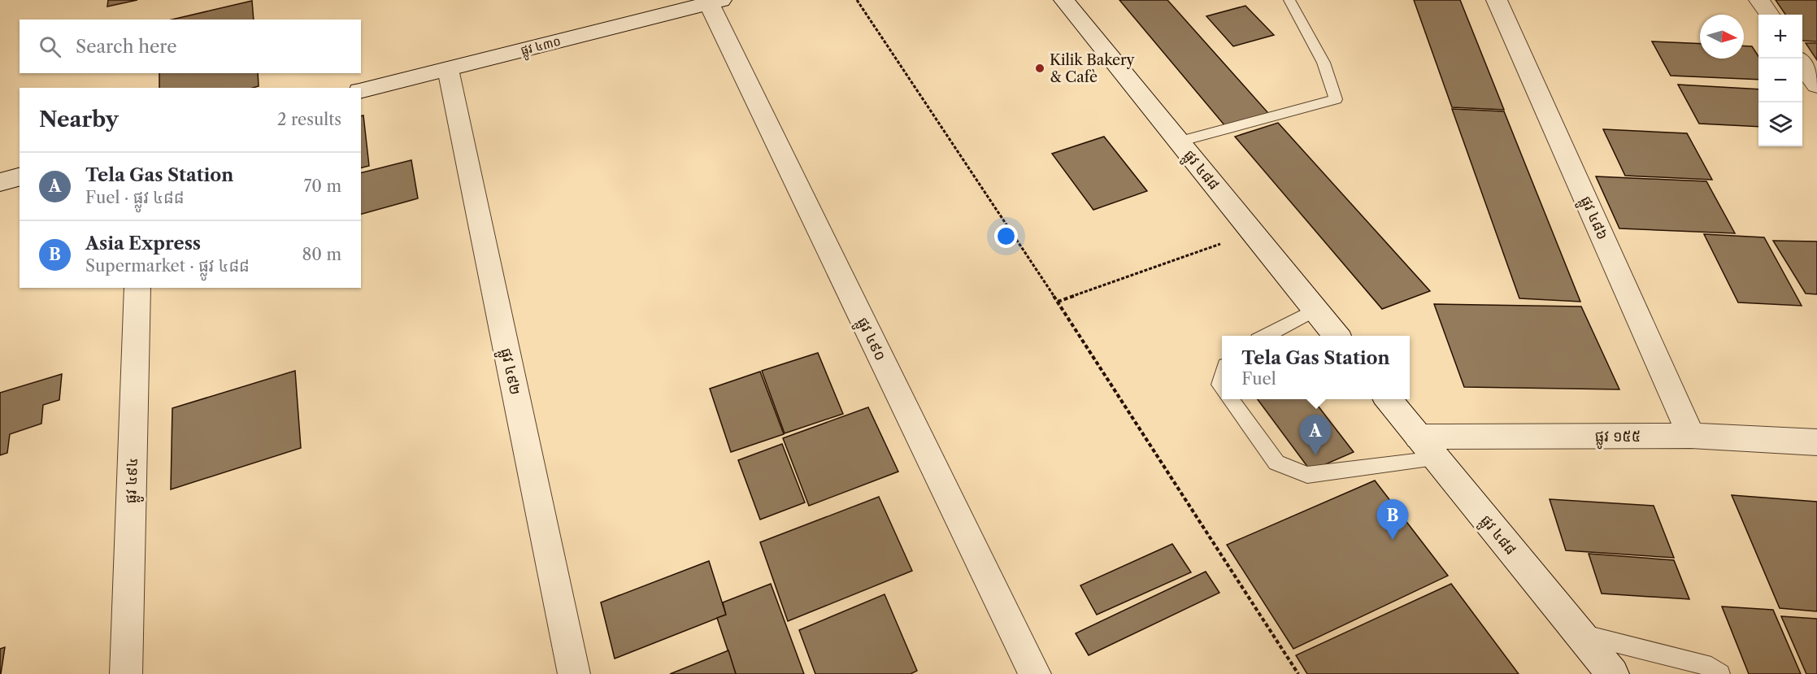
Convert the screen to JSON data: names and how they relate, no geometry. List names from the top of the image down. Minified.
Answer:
{"streets":{"street":["ផ្លូវ ៤៣០","ផ្លូវ ៤៨៨","ផ្លូវ ៤៨៦","ផ្លូវ ៤៩០","ផ្លូវ ៤៩២","ផ្លូវ ១៥៥","ផ្លូវ ៤៩៤"]},"crossings":[["ផ្លូវ ៤៣០","ផ្លូវ ៤៩០"],["ផ្លូវ ៤៣០","ផ្លូវ ៤៩២"],["ផ្លូវ ៤៨៨","ផ្លូវ ១៥៥"],["ផ្លូវ ៤៨៦","ផ្លូវ ១៥៥"]],"places":["Kilik Bakery & Cafè"],"north":"right","page":{"map_buttons":["+","−"],"search":"Search here","heading":["Nearby","2 results"],"list":[{"mark":"A","name":"Tela Gas Station","note":"Fuel · ផ្លូវ ៤៨៨","value":"70 m"},{"mark":"B","name":"Asia Express","note":"Supermarket · ផ្លូវ ៤៨៨","value":"80 m"}],"popup":["Tela Gas Station","Fuel"],"pins":["A","B"]}}
